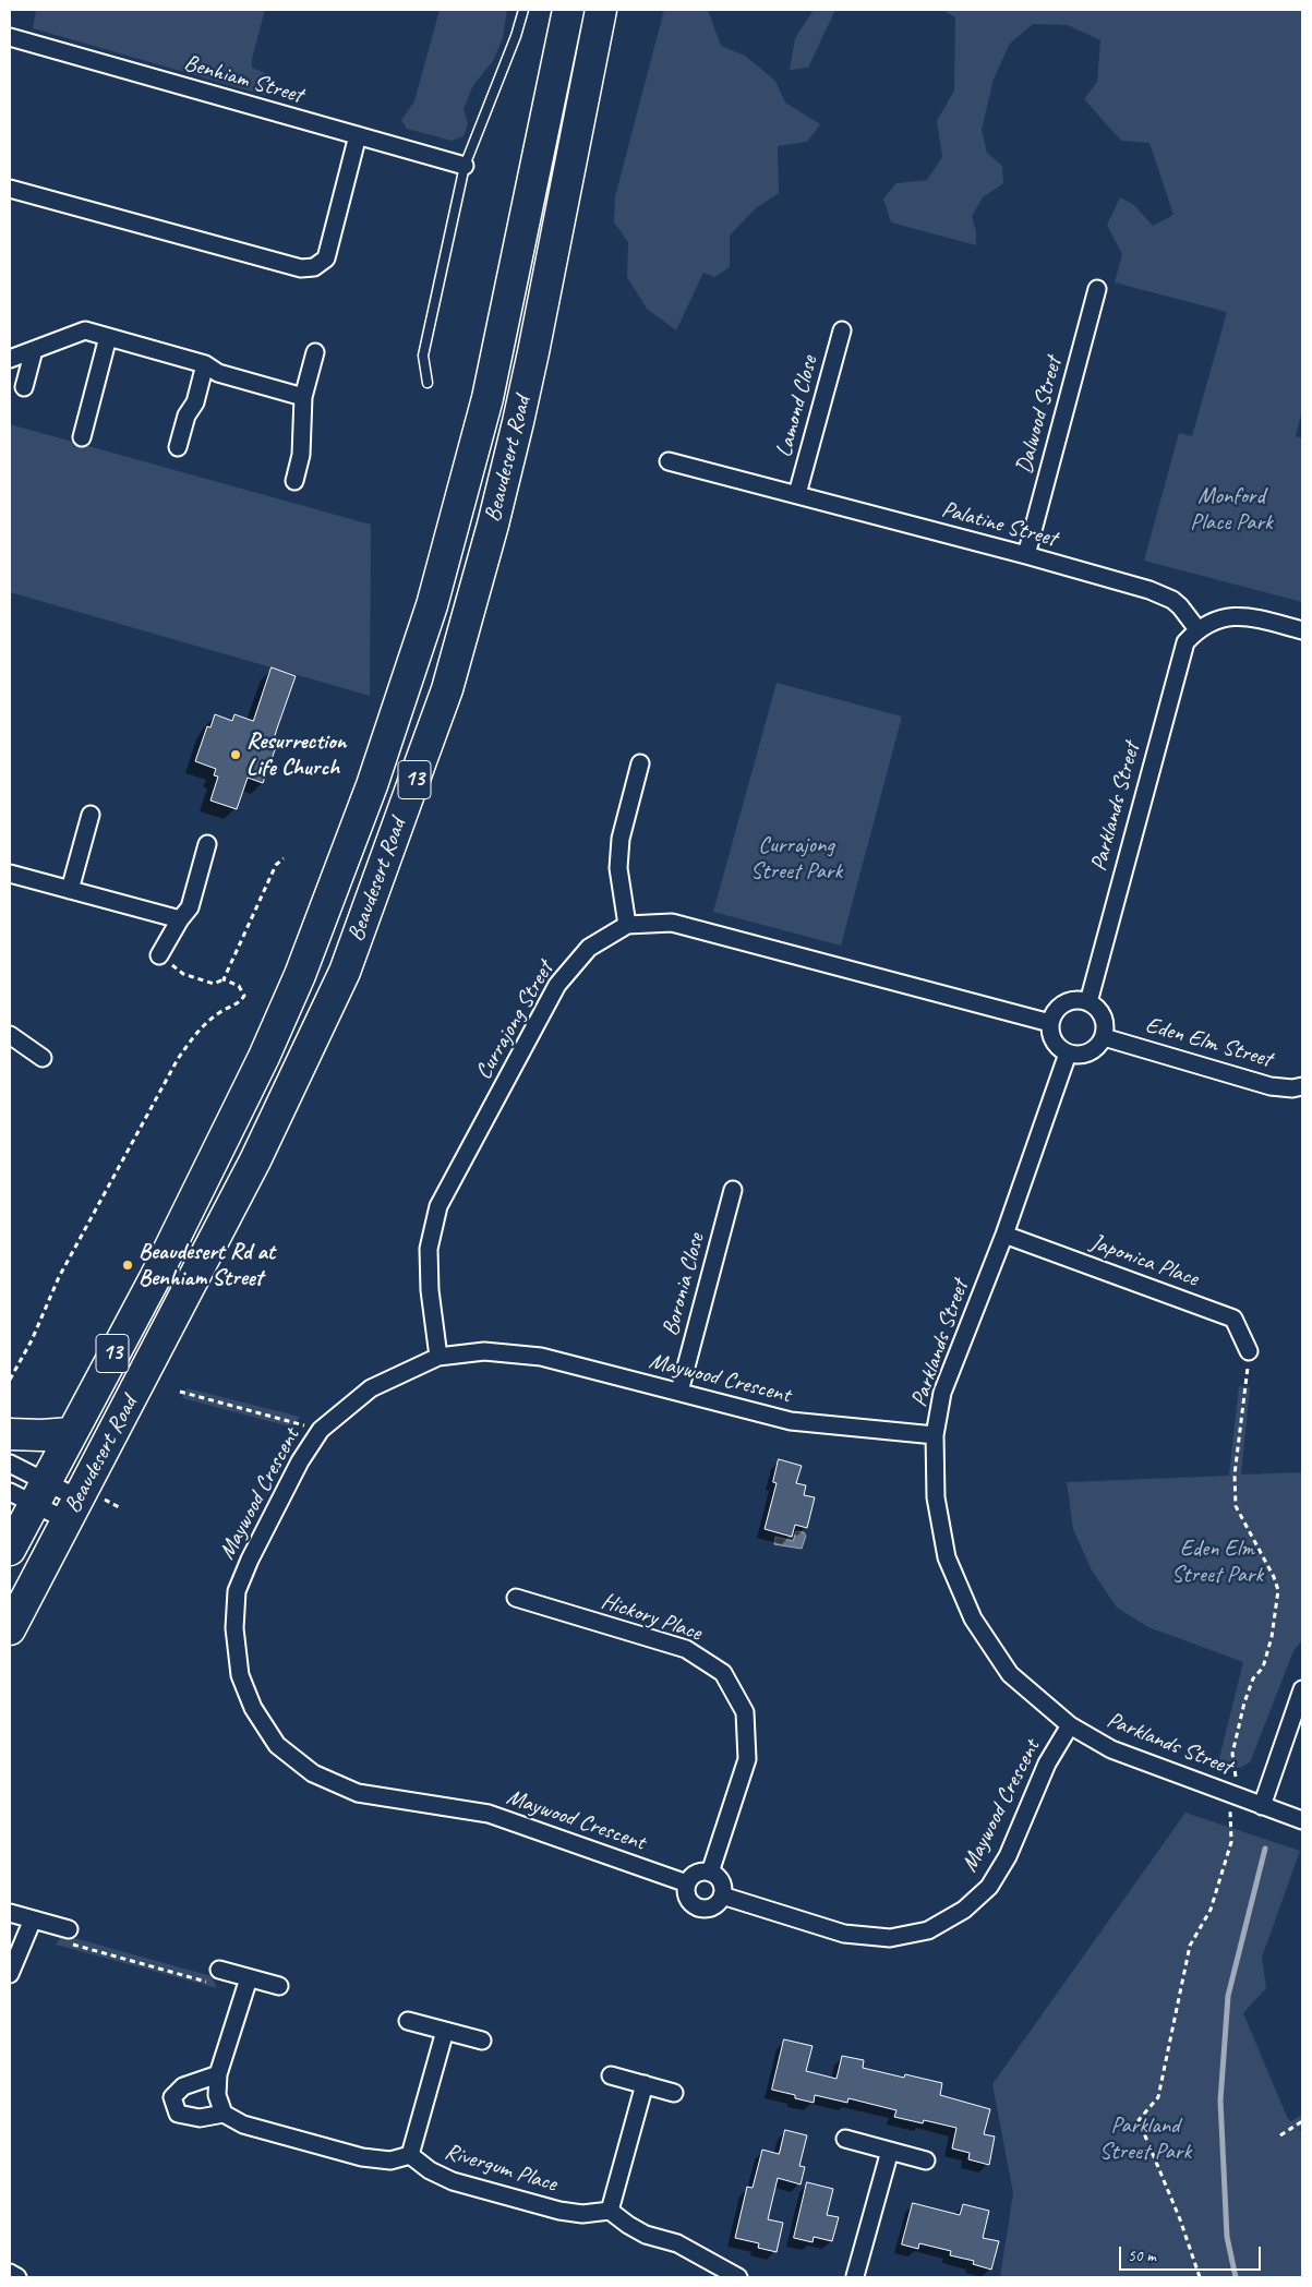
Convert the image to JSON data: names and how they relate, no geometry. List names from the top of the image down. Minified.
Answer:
{"streets":{"highway":["Beaudesert Road","13"],"street":["Benhiam Street","Lamond Close","Dalwood Street","Palatine Street","Parklands Street","Currajong Street","Eden Elm Street","Japonica Place","Boronia Close","Maywood Crescent","Hickory Place","Rivergum Place"]},"crossings":[["Lamond Close","Palatine Street"],["Dalwood Street","Palatine Street"],["Palatine Street","Parklands Street"],["Parklands Street","Currajong Street"],["Parklands Street","Eden Elm Street"],["Parklands Street","Japonica Place"],["Parklands Street","Maywood Crescent"],["Currajong Street","Eden Elm Street"],["Currajong Street","Maywood Crescent"],["Boronia Close","Maywood Crescent"],["Maywood Crescent","Hickory Place"]],"parks":["Monford Place Park","Currajong Street Park","Eden Elm Street Park","Parkland Street Park"],"places":["Resurrection Life Church","Beaudesert Rd at Benhiam Street"],"scale_bar":"50 m"}
